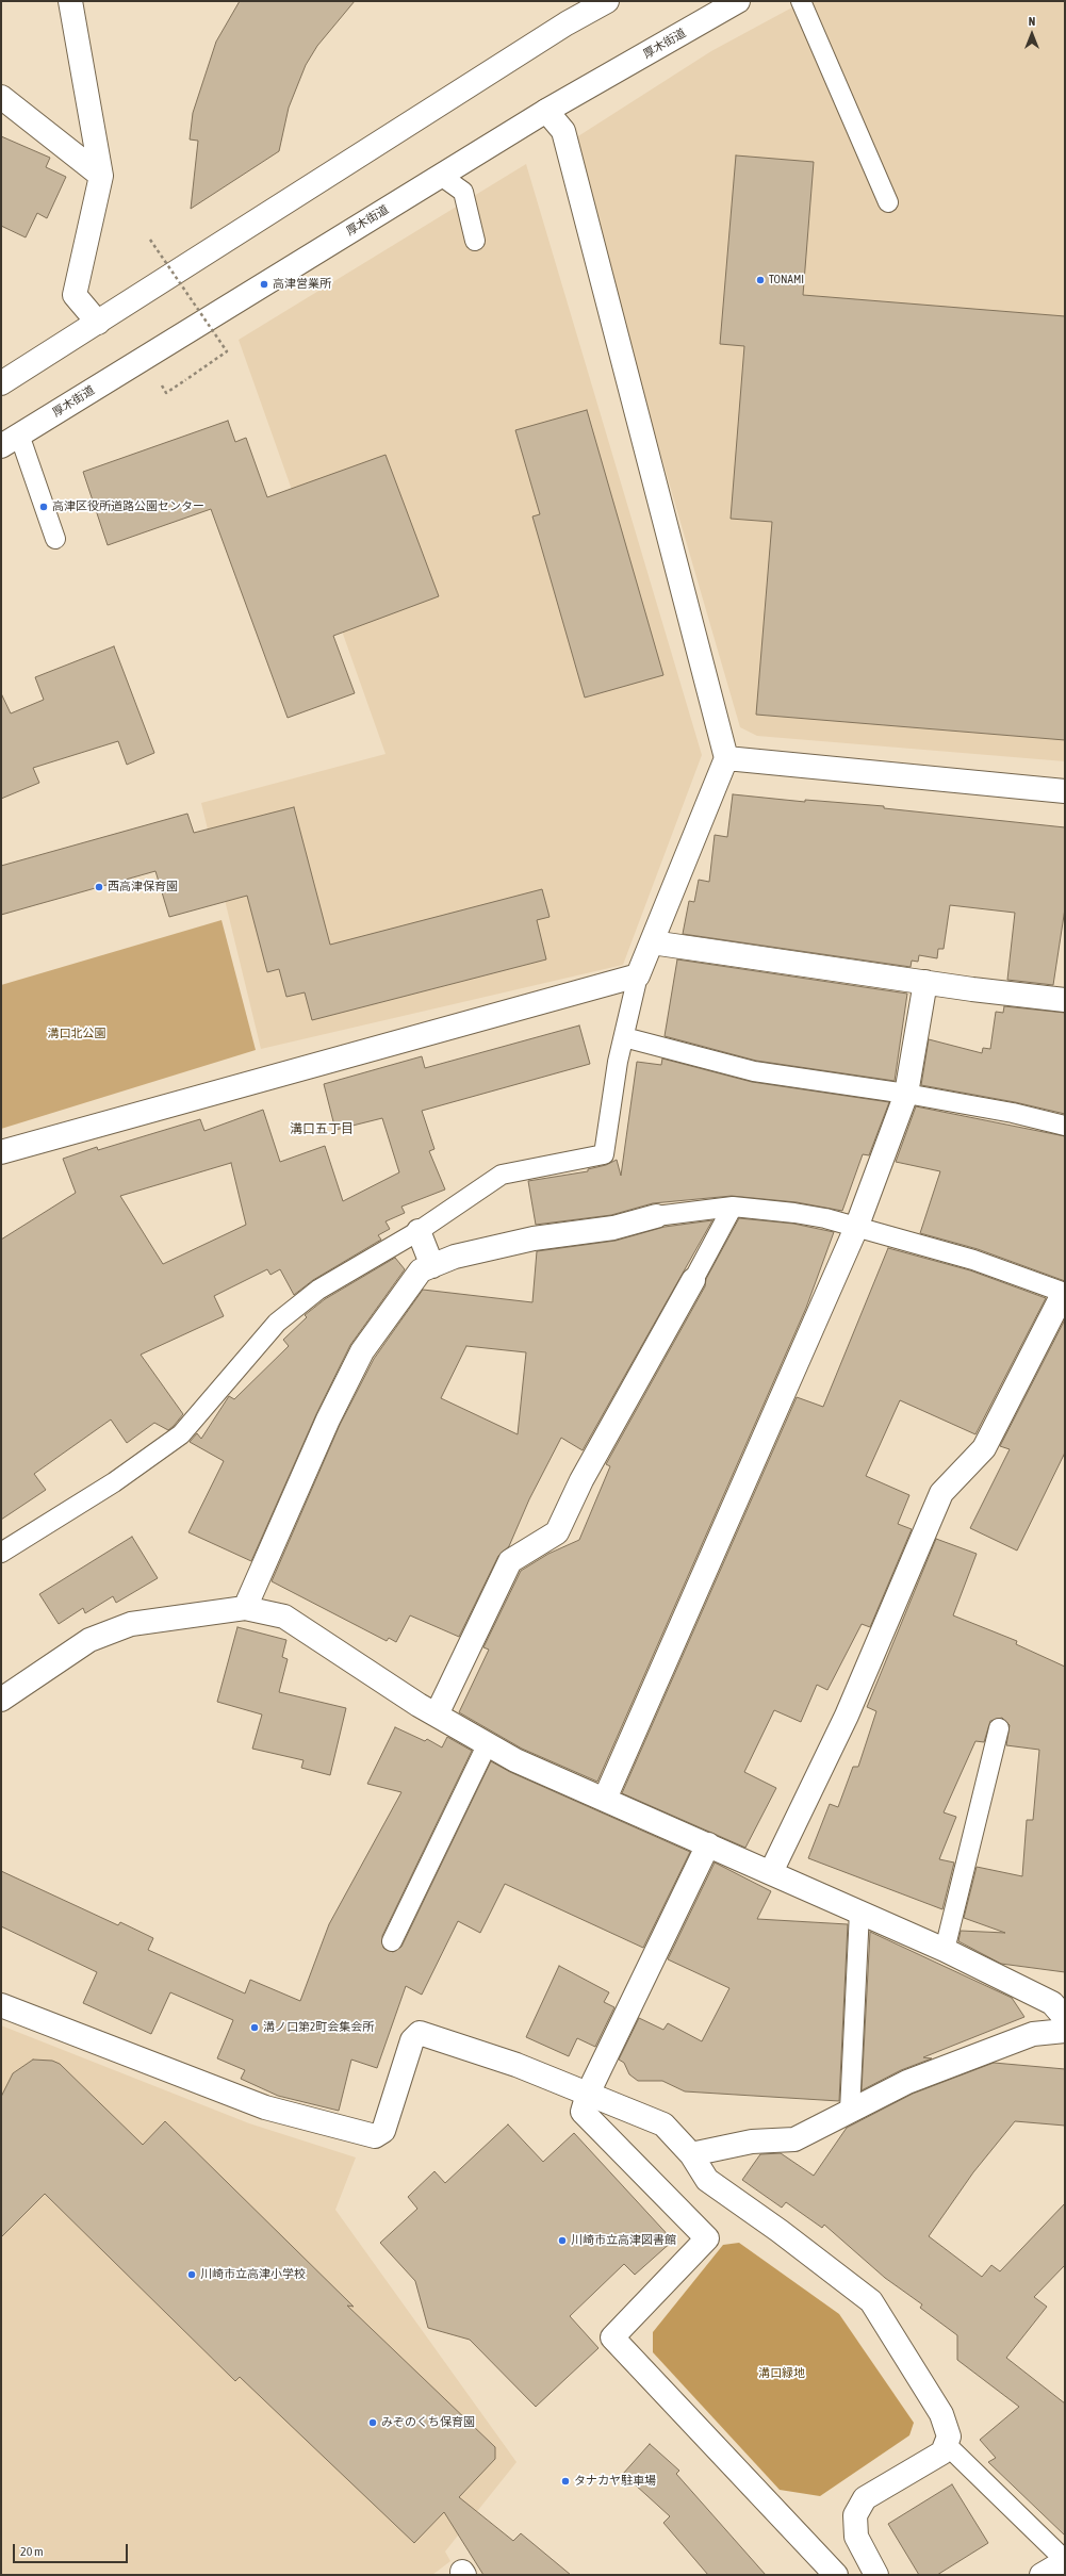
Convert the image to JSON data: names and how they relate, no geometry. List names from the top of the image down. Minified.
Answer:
{"streets":{"main road":["厚木街道"]},"districts":["溝口五丁目"],"parks":["溝口北公園","溝口緑地"],"places":["TONAMI","高津営業所","高津区役所道路公園センター","西高津保育園","溝ノ口第2町会集会所","川崎市立高津図書館","川崎市立高津小学校","みぞのくち保育園","タナカヤ駐車場"],"scale_bar":"20 m","north":"top"}
